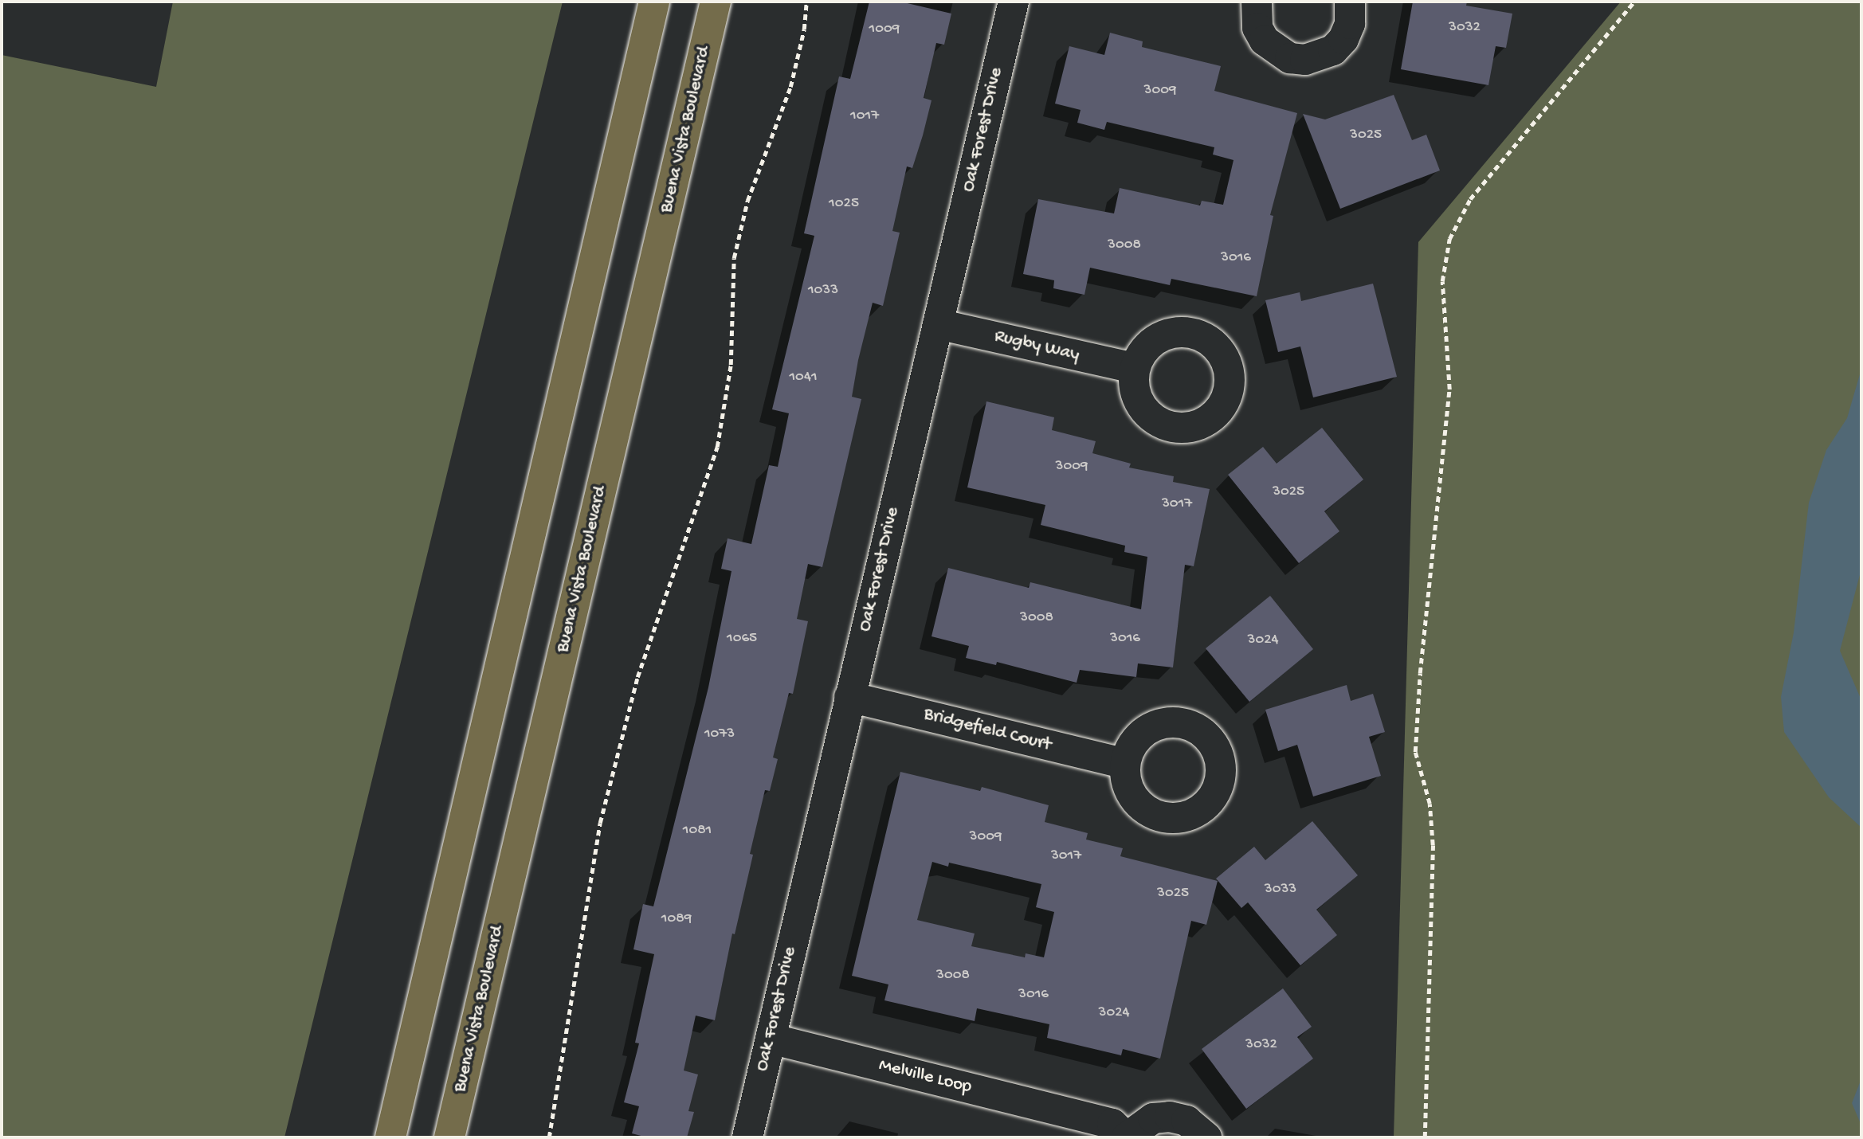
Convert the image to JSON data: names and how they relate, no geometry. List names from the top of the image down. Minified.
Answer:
{"streets":{"main road":["Buena Vista Boulevard"],"street":["Oak Forest Drive","Rugby Way","Bridgefield Court","Melville Loop"]},"crossings":[["Oak Forest Drive","Rugby Way"],["Oak Forest Drive","Bridgefield Court"],["Oak Forest Drive","Melville Loop"]],"house_numbers":["3032","1009","3009","1017","3025","1025","3008","3016","1033","1041","3009","3025","3017","3008","1065","3016","3024","1073","1081","3009","3017","3033","3025","1089","3008","3016","3024","3032"]}
